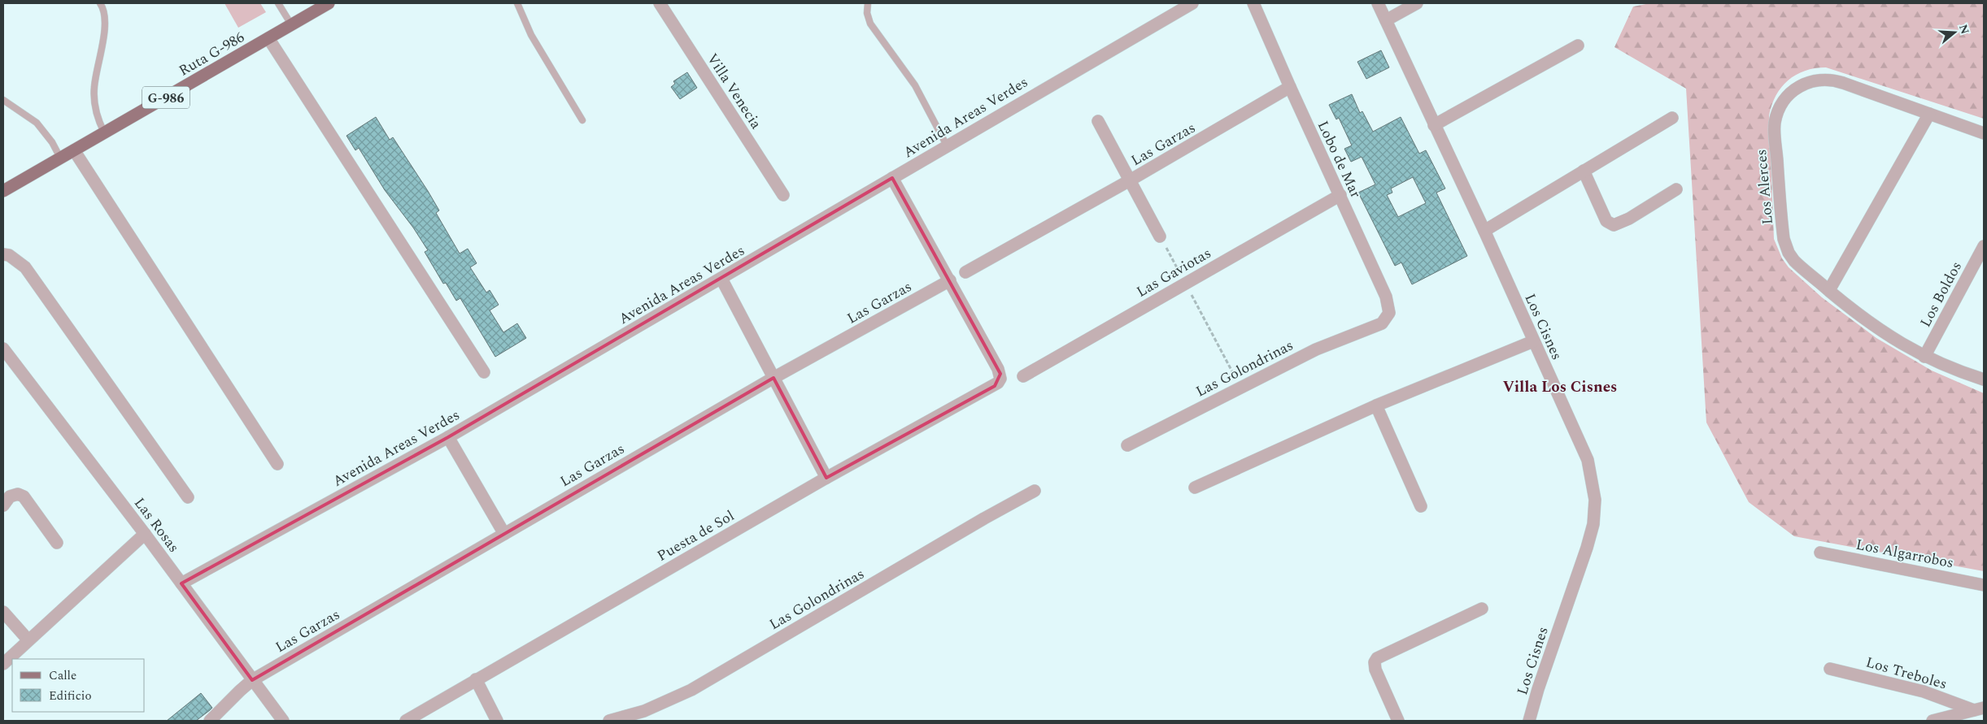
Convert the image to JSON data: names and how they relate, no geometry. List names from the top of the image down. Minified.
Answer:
{"streets":{"main road":["Ruta G-986","G-986"],"street":["Villa Venecia","Avenida Areas Verdes","Las Garzas","Lobo de Mar","Los Alerces","Las Gaviotas","Los Boldos","Los Cisnes","Las Golondrinas","Las Rosas","Puesta de Sol","Los Algarrobos","Los Treboles"]},"crossings":[["Avenida Areas Verdes","Las Rosas"],["Las Garzas","Lobo de Mar"],["Las Garzas","Las Rosas"],["Las Garzas","Puesta de Sol"],["Lobo de Mar","Las Gaviotas"],["Lobo de Mar","Las Golondrinas"],["Los Alerces","Los Boldos"]],"districts":["Villa Los Cisnes"],"legend":["Calle","Edificio"],"north":"right"}
